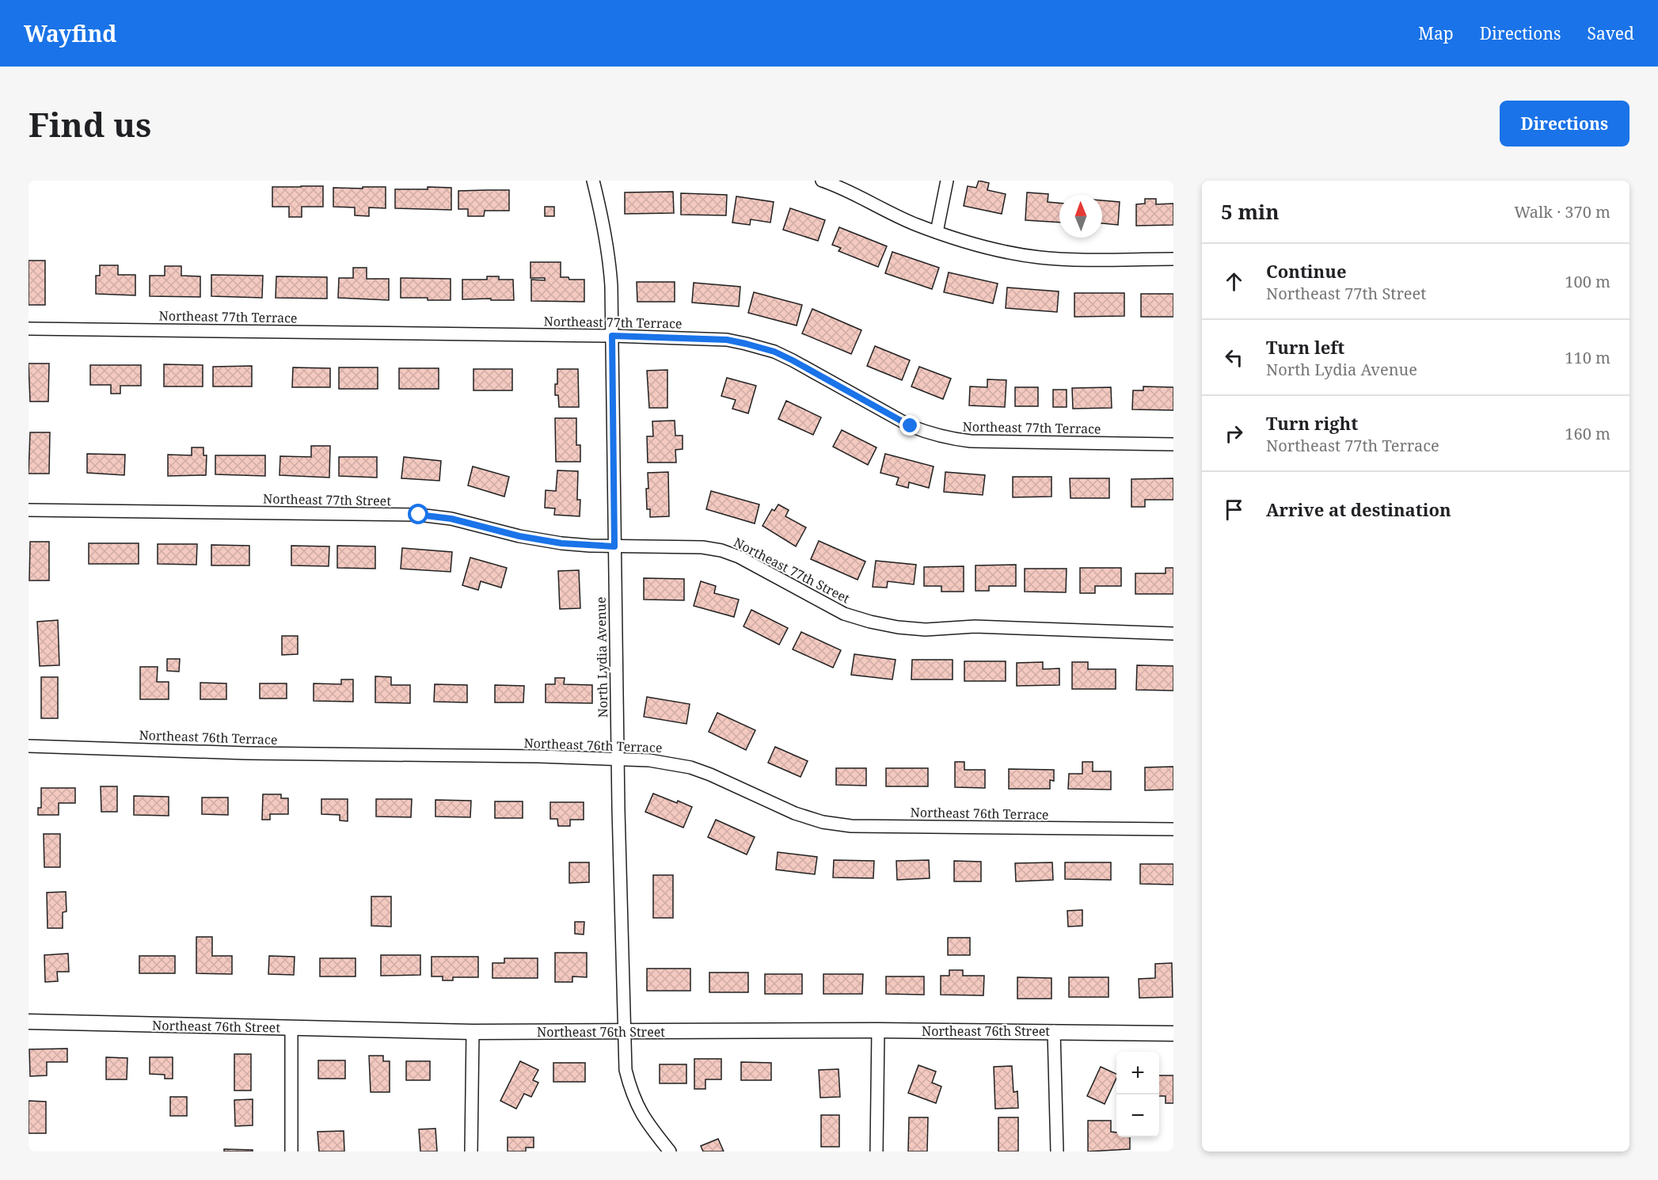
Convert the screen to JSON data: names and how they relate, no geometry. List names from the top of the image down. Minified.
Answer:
{"streets":{"street":["Northeast 77th Terrace","Northeast 77th Street","North Lydia Avenue","Northeast 76th Terrace","Northeast 76th Street"]},"crossings":[["Northeast 77th Terrace","North Lydia Avenue"],["Northeast 77th Street","North Lydia Avenue"],["North Lydia Avenue","Northeast 76th Terrace"],["North Lydia Avenue","Northeast 76th Street"]],"north":"top","page":{"header":"Wayfind","nav":["Map","Directions","Saved"],"buttons":"Directions","title":"Find us","heading":["5 min","Walk · 370 m"],"list":[["Continue","Northeast 77th Street","100 m"],["Turn left","North Lydia Avenue","110 m"],["Turn right","Northeast 77th Terrace","160 m"],"Arrive at destination"],"map_buttons":["+","−"]}}
